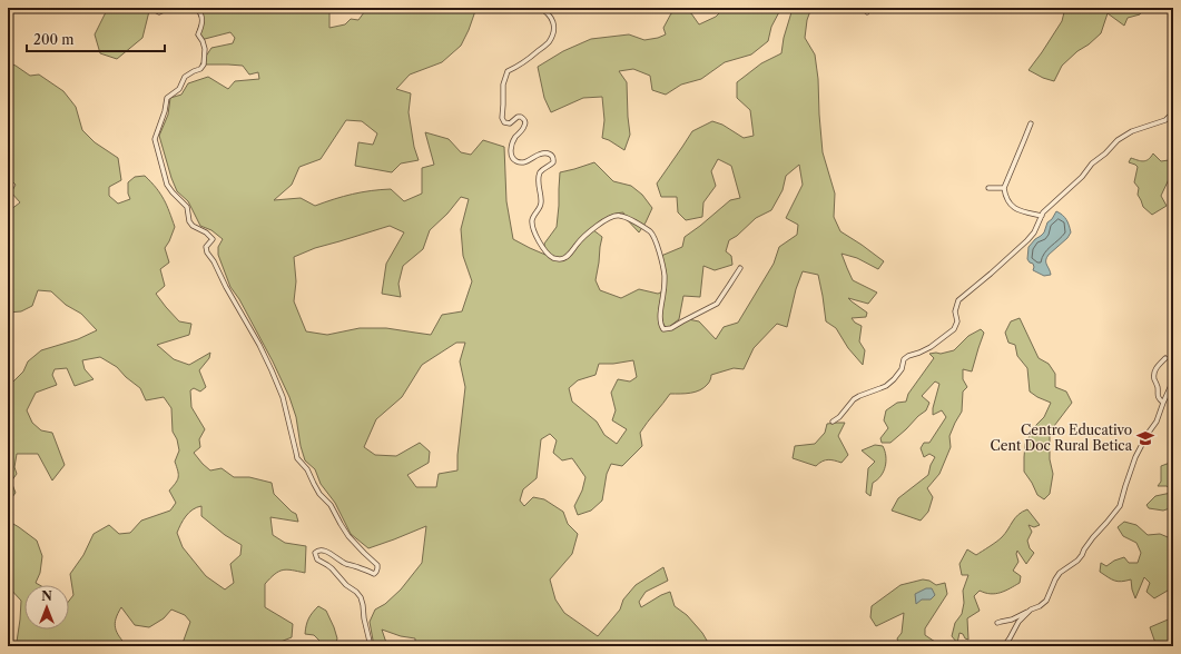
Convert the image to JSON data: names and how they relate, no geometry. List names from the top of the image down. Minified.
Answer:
{"places":{"school or university":["Centro Educativo Cent Doc Rural Betica"]},"scale_bar":"200 m","north":"top"}
